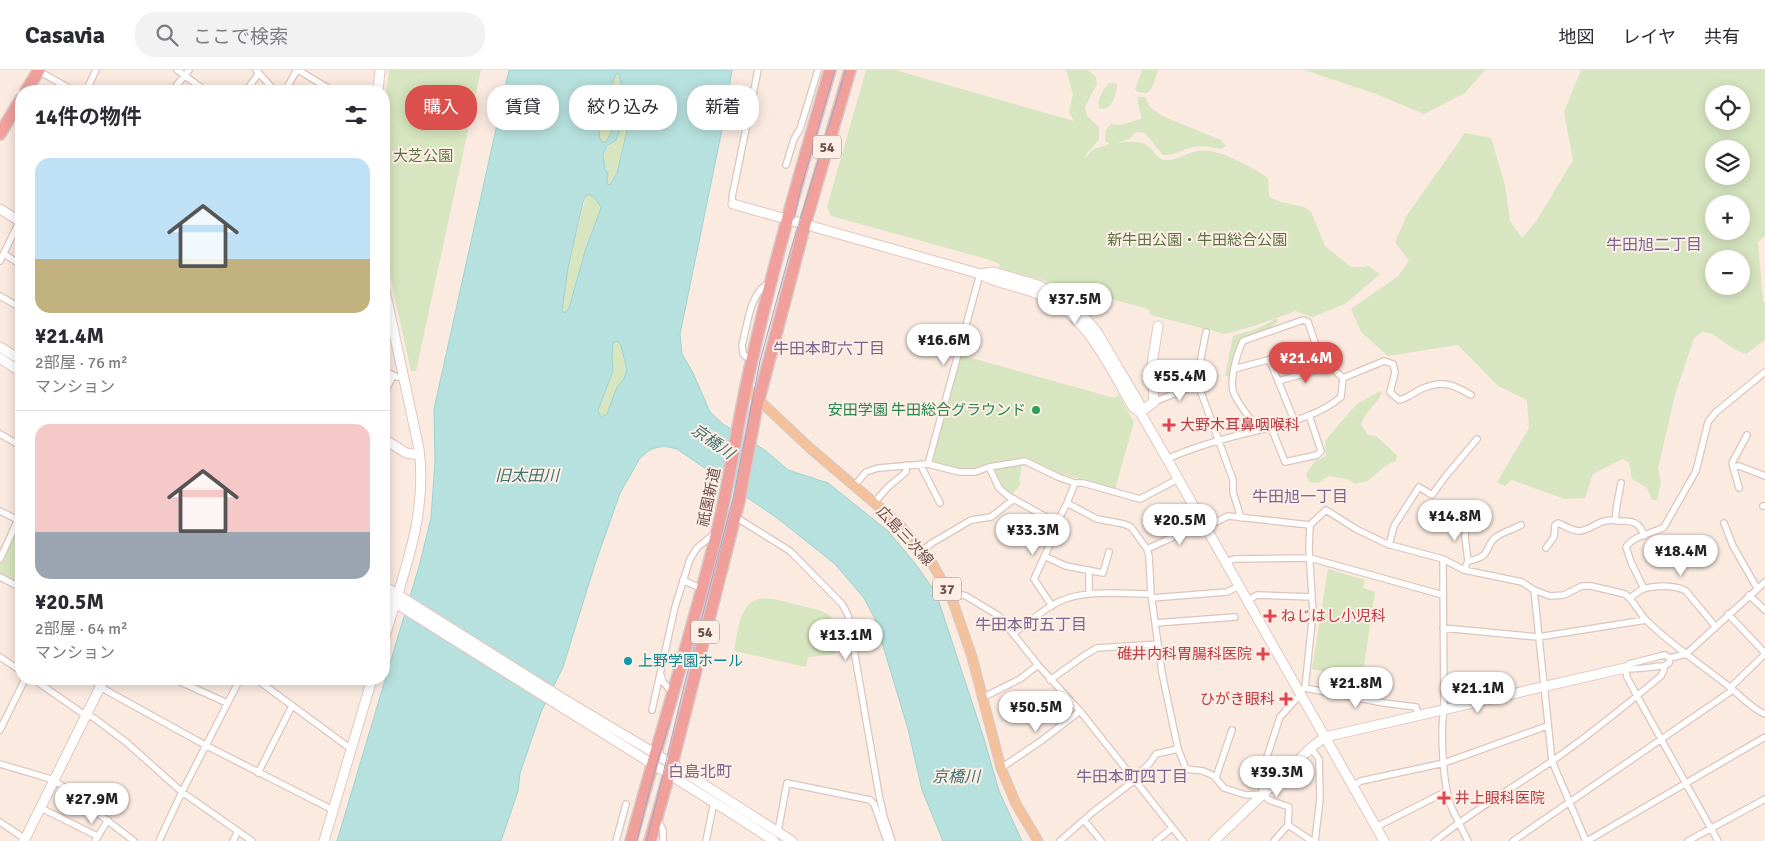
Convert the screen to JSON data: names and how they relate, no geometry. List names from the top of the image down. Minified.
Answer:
{"streets":{"highway":["54","祇園新道"],"main road":["広島三次線","37"]},"crossings":[["祇園新道","広島三次線"]],"districts":["牛田旭二丁目","牛田本町六丁目","牛田旭一丁目","牛田本町五丁目","白島北町","牛田本町四丁目"],"water":["京橋川","旧太田川"],"parks":["大芝公園","新牛田公園・牛田総合公園"],"places":{"other":["安田学園 牛田総合グラウンド","上野学園ホール"],"health":["大野木耳鼻咽喉科","ねじはし小児科","碓井内科胃腸科医院","ひがき眼科","井上眼科医院"]},"page":{"header":"Casavia","search":"ここで検索","nav":["地図","レイヤ","共有"],"map_buttons":["+","−"],"chip":["購入","賃貸","絞り込み","新着"],"heading":"14件の物件","list":[{"name":"¥21.4M","note":"2部屋 · 76 m² · マンション"},{"name":"¥20.5M","note":"2部屋 · 64 m² · マンション"}],"price":["¥37.5M","¥16.6M","¥21.4M","¥55.4M","¥14.8M","¥20.5M","¥33.3M","¥18.4M","¥13.1M","¥21.8M","¥21.1M","¥50.5M","¥39.3M","¥27.9M"]}}
